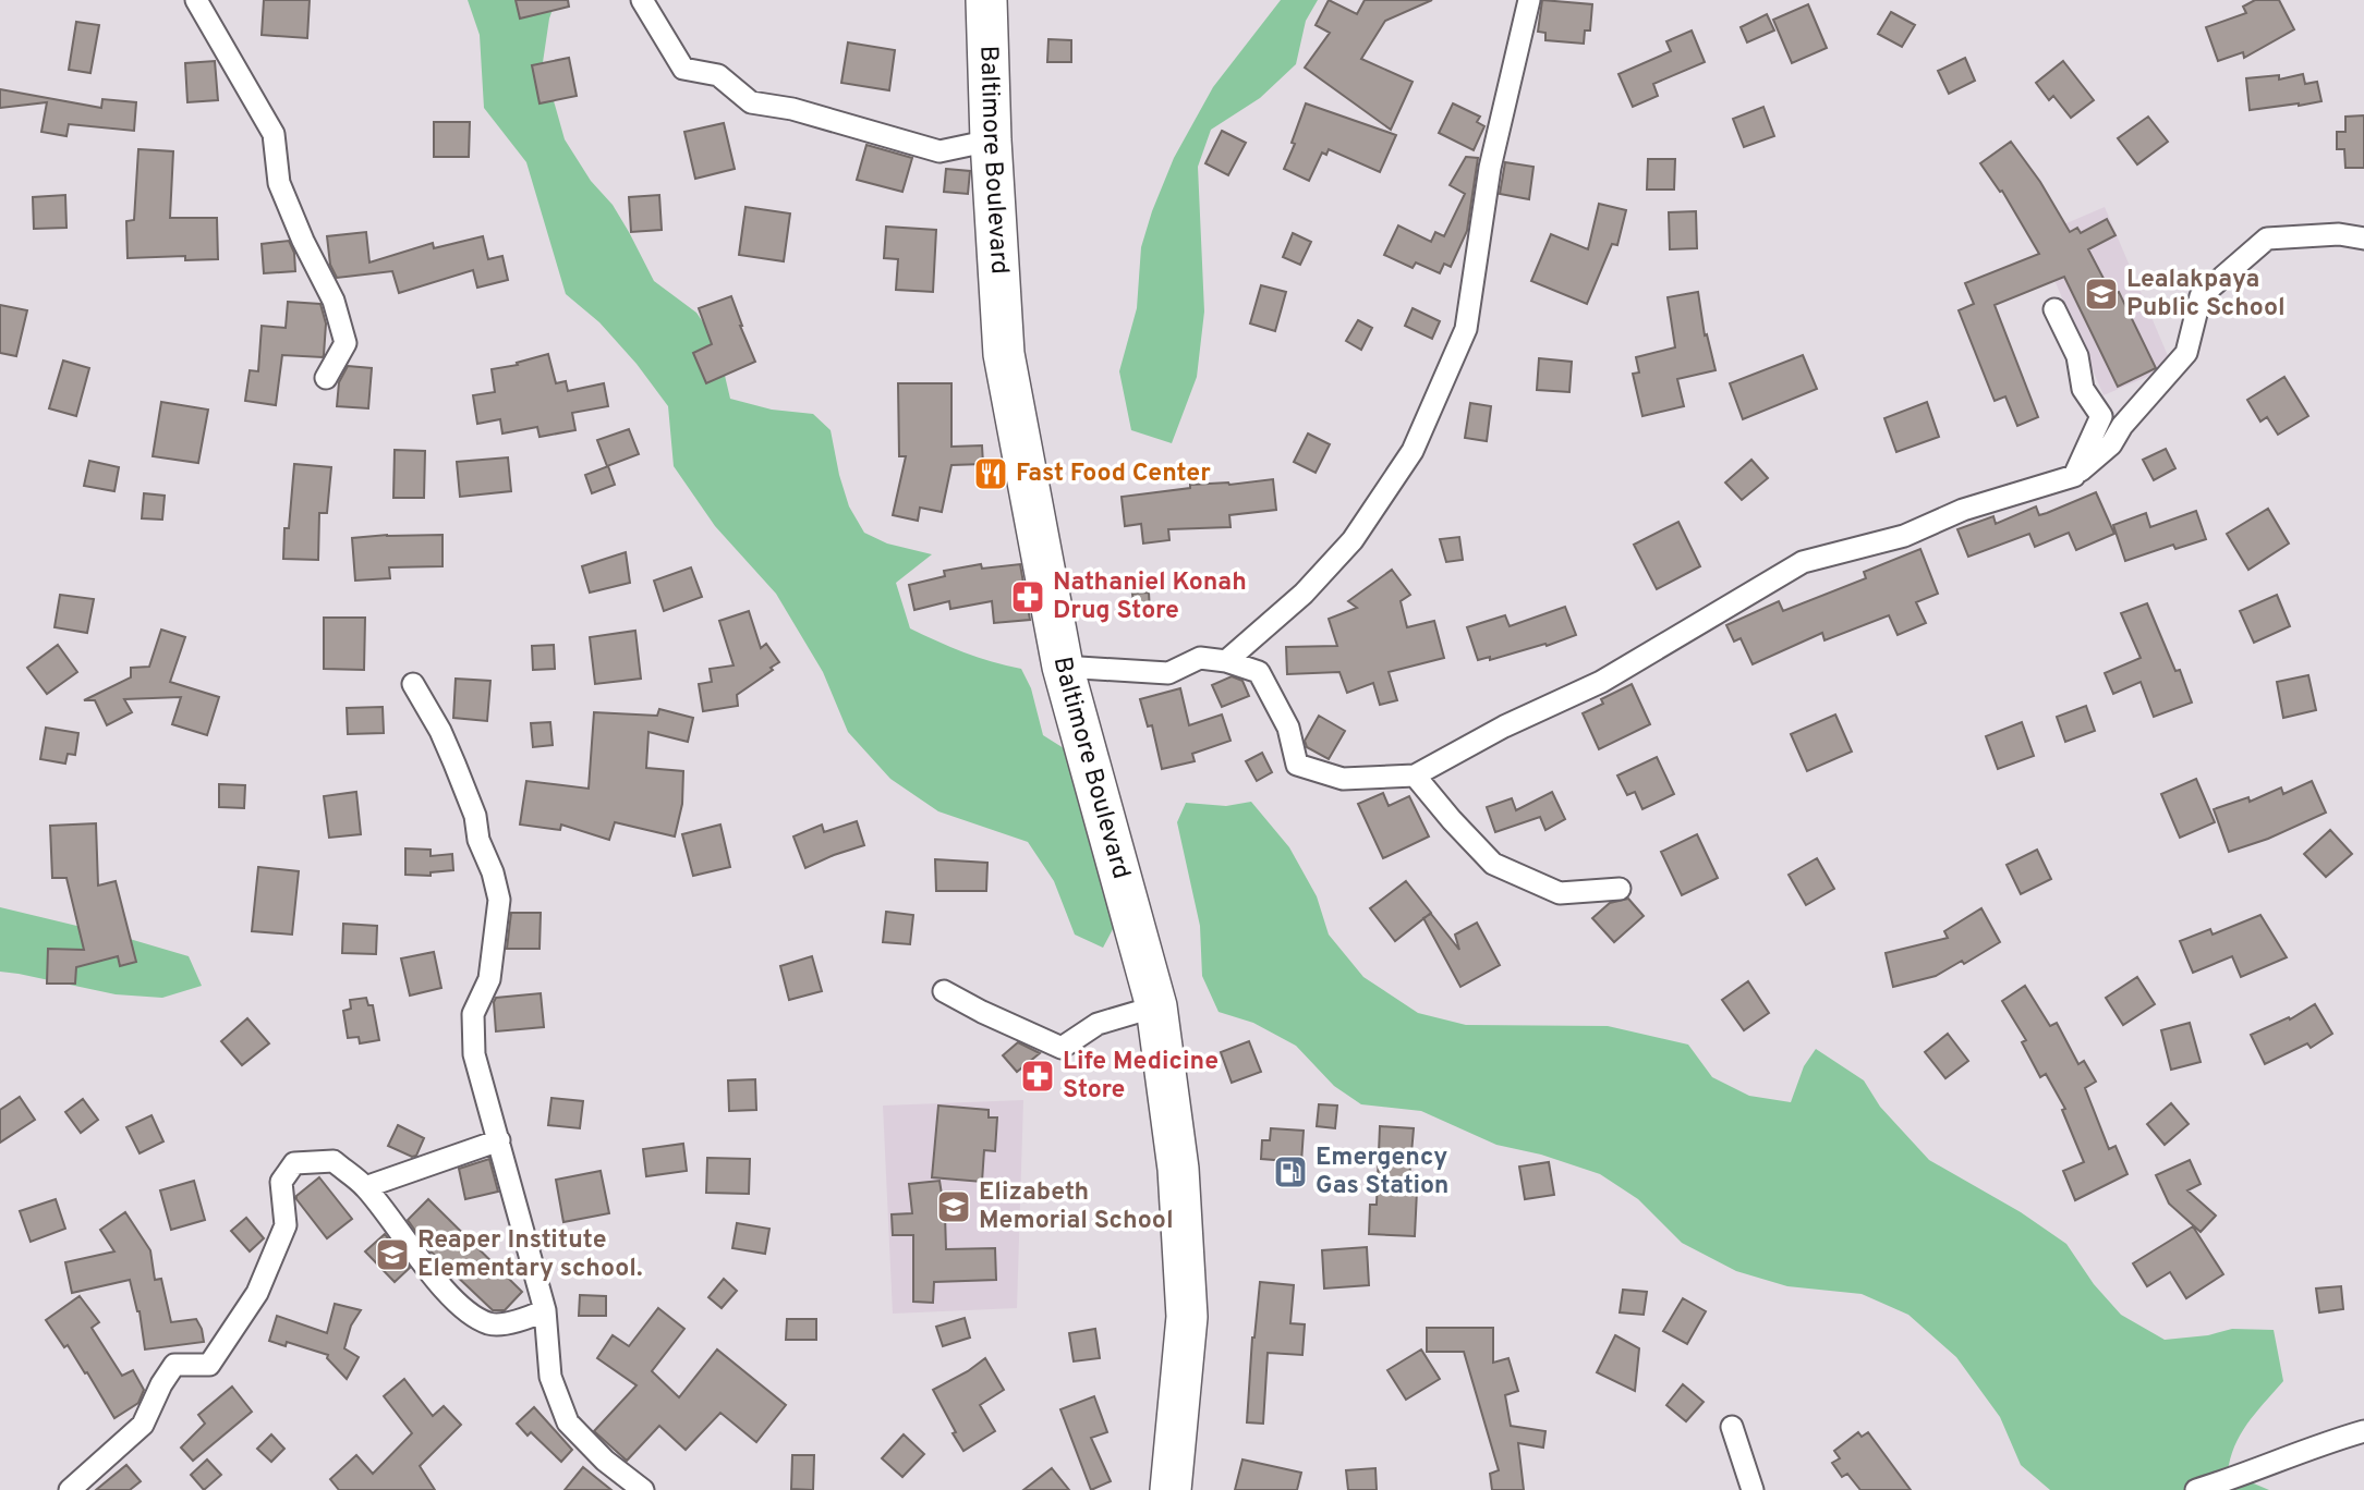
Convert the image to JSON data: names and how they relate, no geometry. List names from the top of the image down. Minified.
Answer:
{"streets":{"highway":["Baltimore Boulevard"]},"places":{"school or university":["Lealakpaya Public School","Elizabeth Memorial School","Reaper Institute Elementary school."],"restaurant":["Fast Food Center"],"pharmacy":["Nathaniel Konah Drug Store","Life Medicine Store"],"fuel station":["Emergency Gas Station"]}}
